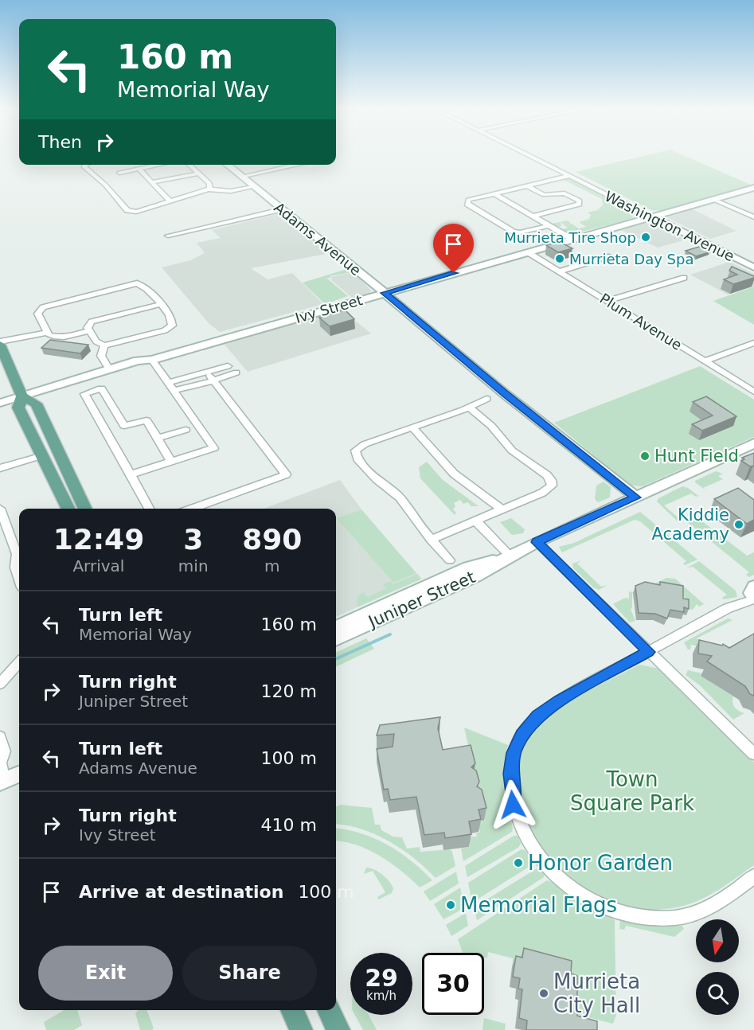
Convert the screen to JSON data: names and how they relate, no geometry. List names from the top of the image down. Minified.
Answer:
{"streets":{"street":["Washington Avenue","Adams Avenue","Ivy Street","Plum Avenue","Juniper Street"]},"crossings":[["Washington Avenue","Ivy Street"],["Adams Avenue","Ivy Street"],["Adams Avenue","Juniper Street"],["Ivy Street","Plum Avenue"]],"parks":["Town Square Park"],"places":["Murrieta Tire Shop","Murrieta Day Spa","Hunt Field","Kiddie Academy","Honor Garden","Memorial Flags","Murrieta City Hall"],"north":"bottom","page":{"turn":["160 m","Memorial Way"],"then":"Then","eta":["12:49","Arrival","3","min","890","m"],"list":[{"name":"Turn left","note":"Memorial Way","value":"160 m"},{"name":"Turn right","note":"Juniper Street","value":"120 m"},{"name":"Turn left","note":"Adams Avenue","value":"100 m"},{"name":"Turn right","note":"Ivy Street","value":"410 m"},{"name":"Arrive at destination","value":"100 m"}],"buttons":["Exit","Share"],"speed":"29 km/h","limit":"30"}}
